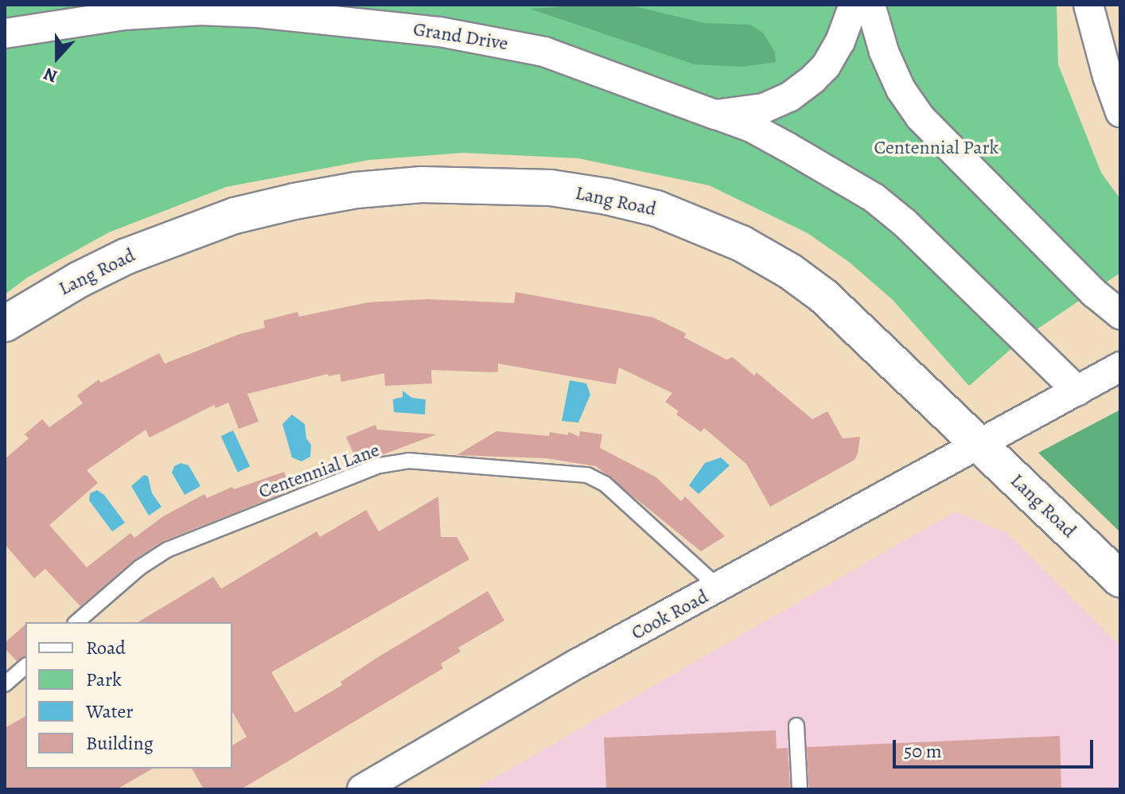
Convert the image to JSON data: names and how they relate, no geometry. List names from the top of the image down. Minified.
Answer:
{"streets":{"street":["Grand Drive","Lang Road","Cook Road"],"lane":["Centennial Lane"]},"crossings":[["Lang Road","Cook Road"],["Centennial Lane","Cook Road"]],"parks":["Centennial Park"],"legend":["Road","Park","Water","Building"],"scale_bar":"50 m","north":"bottom"}
